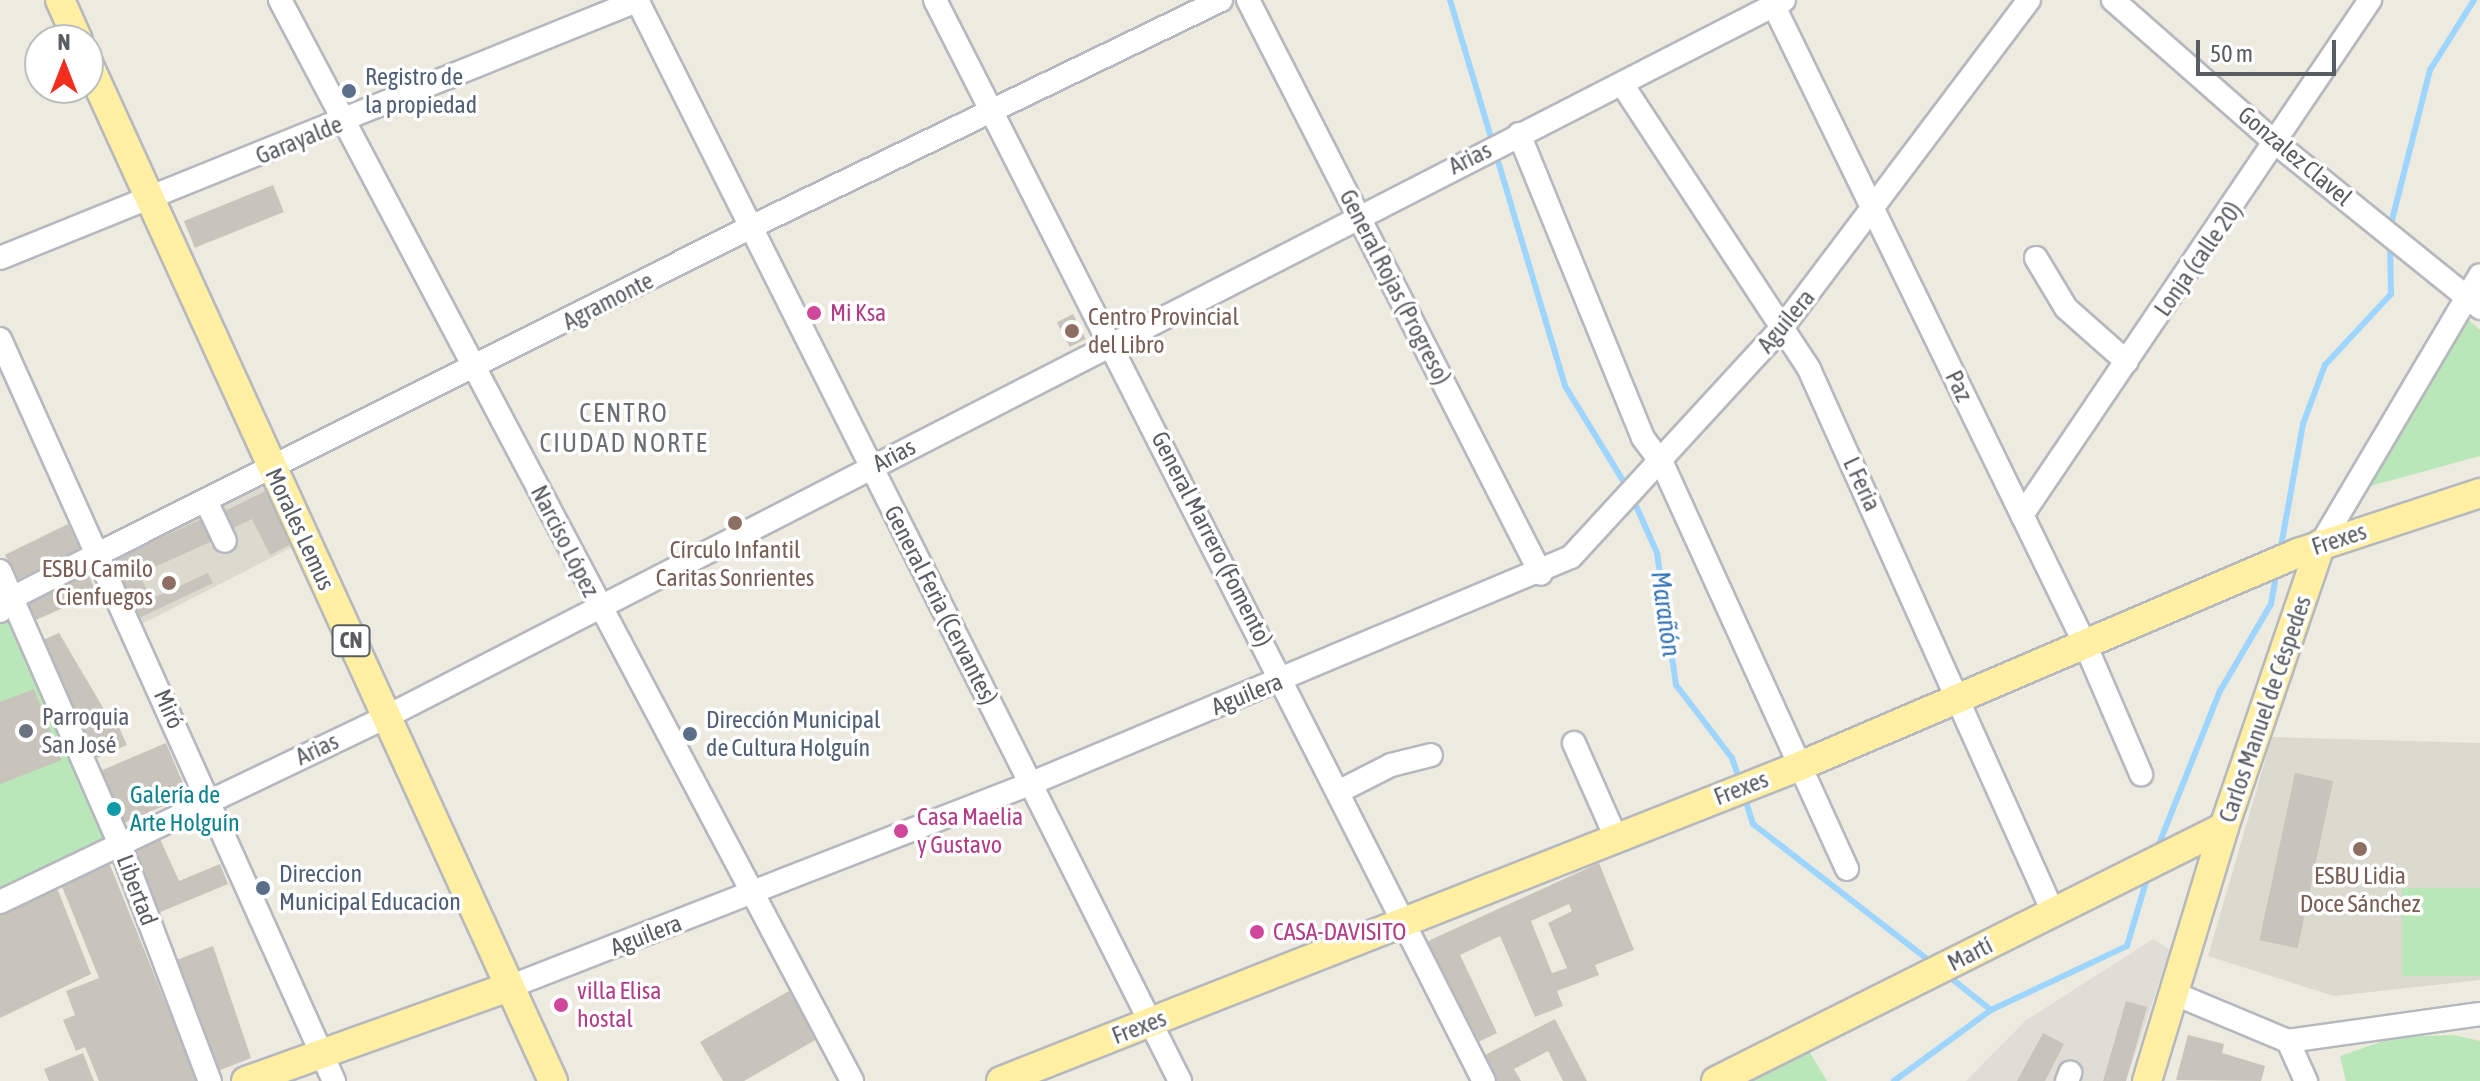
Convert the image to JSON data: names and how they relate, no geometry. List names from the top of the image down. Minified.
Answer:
{"streets":{"main road":["Aguilera","Morales Lemus","Frexes","CN","Carlos Manuel de Céspedes","Martí"],"street":["Garayalde","Gonzalez Clavel","Arias","Lonja (calle 20)","General Rojas (Progreso)","Agramonte","Paz","L Feria","General Marrero (Fomento)","Narciso López","General Feria (Cervantes)","Miró","Libertad"]},"crossings":[["Garayalde","Morales Lemus"],["Garayalde","Narciso López"],["Garayalde","General Feria (Cervantes)"],["Gonzalez Clavel","Lonja (calle 20)"],["Gonzalez Clavel","Carlos Manuel de Céspedes"],["Arias","General Rojas (Progreso)"],["Arias","Paz"],["Arias","L Feria"],["Arias","Morales Lemus"],["Arias","General Marrero (Fomento)"],["Arias","Narciso López"],["Arias","General Feria (Cervantes)"],["Arias","Miró"],["Arias","Libertad"],["Lonja (calle 20)","Paz"],["General Rojas (Progreso)","Aguilera"],["Agramonte","Morales Lemus"],["Agramonte","General Marrero (Fomento)"],["Agramonte","Narciso López"],["Agramonte","General Feria (Cervantes)"],["Agramonte","Miró"],["Agramonte","Libertad"],["Aguilera","Paz"],["Aguilera","L Feria"],["Aguilera","Morales Lemus"],["Aguilera","General Marrero (Fomento)"],["Aguilera","Narciso López"],["Aguilera","General Feria (Cervantes)"],["Aguilera","Miró"],["Paz","Frexes"],["L Feria","Frexes"],["L Feria","Martí"],["General Marrero (Fomento)","Frexes"],["Frexes","General Feria (Cervantes)"],["Frexes","Carlos Manuel de Céspedes"],["Carlos Manuel de Céspedes","Martí"]],"districts":["CENTRO CIUDAD NORTE"],"water":["Marañón"],"places":["Registro de la propiedad","Mi Ksa","Centro Provincial del Libro","Círculo Infantil Caritas Sonrientes","ESBU Camilo Cienfuegos","Parroquia San José","Dirección Municipal de Cultura Holguín","Galería de Arte Holguín","Casa Maelia y Gustavo","ESBU Lidia Doce Sánchez","Direccion Municipal Educacion","CASA-DAVISITO","villa Elisa hostal"],"scale_bar":"50 m","north":"top"}
